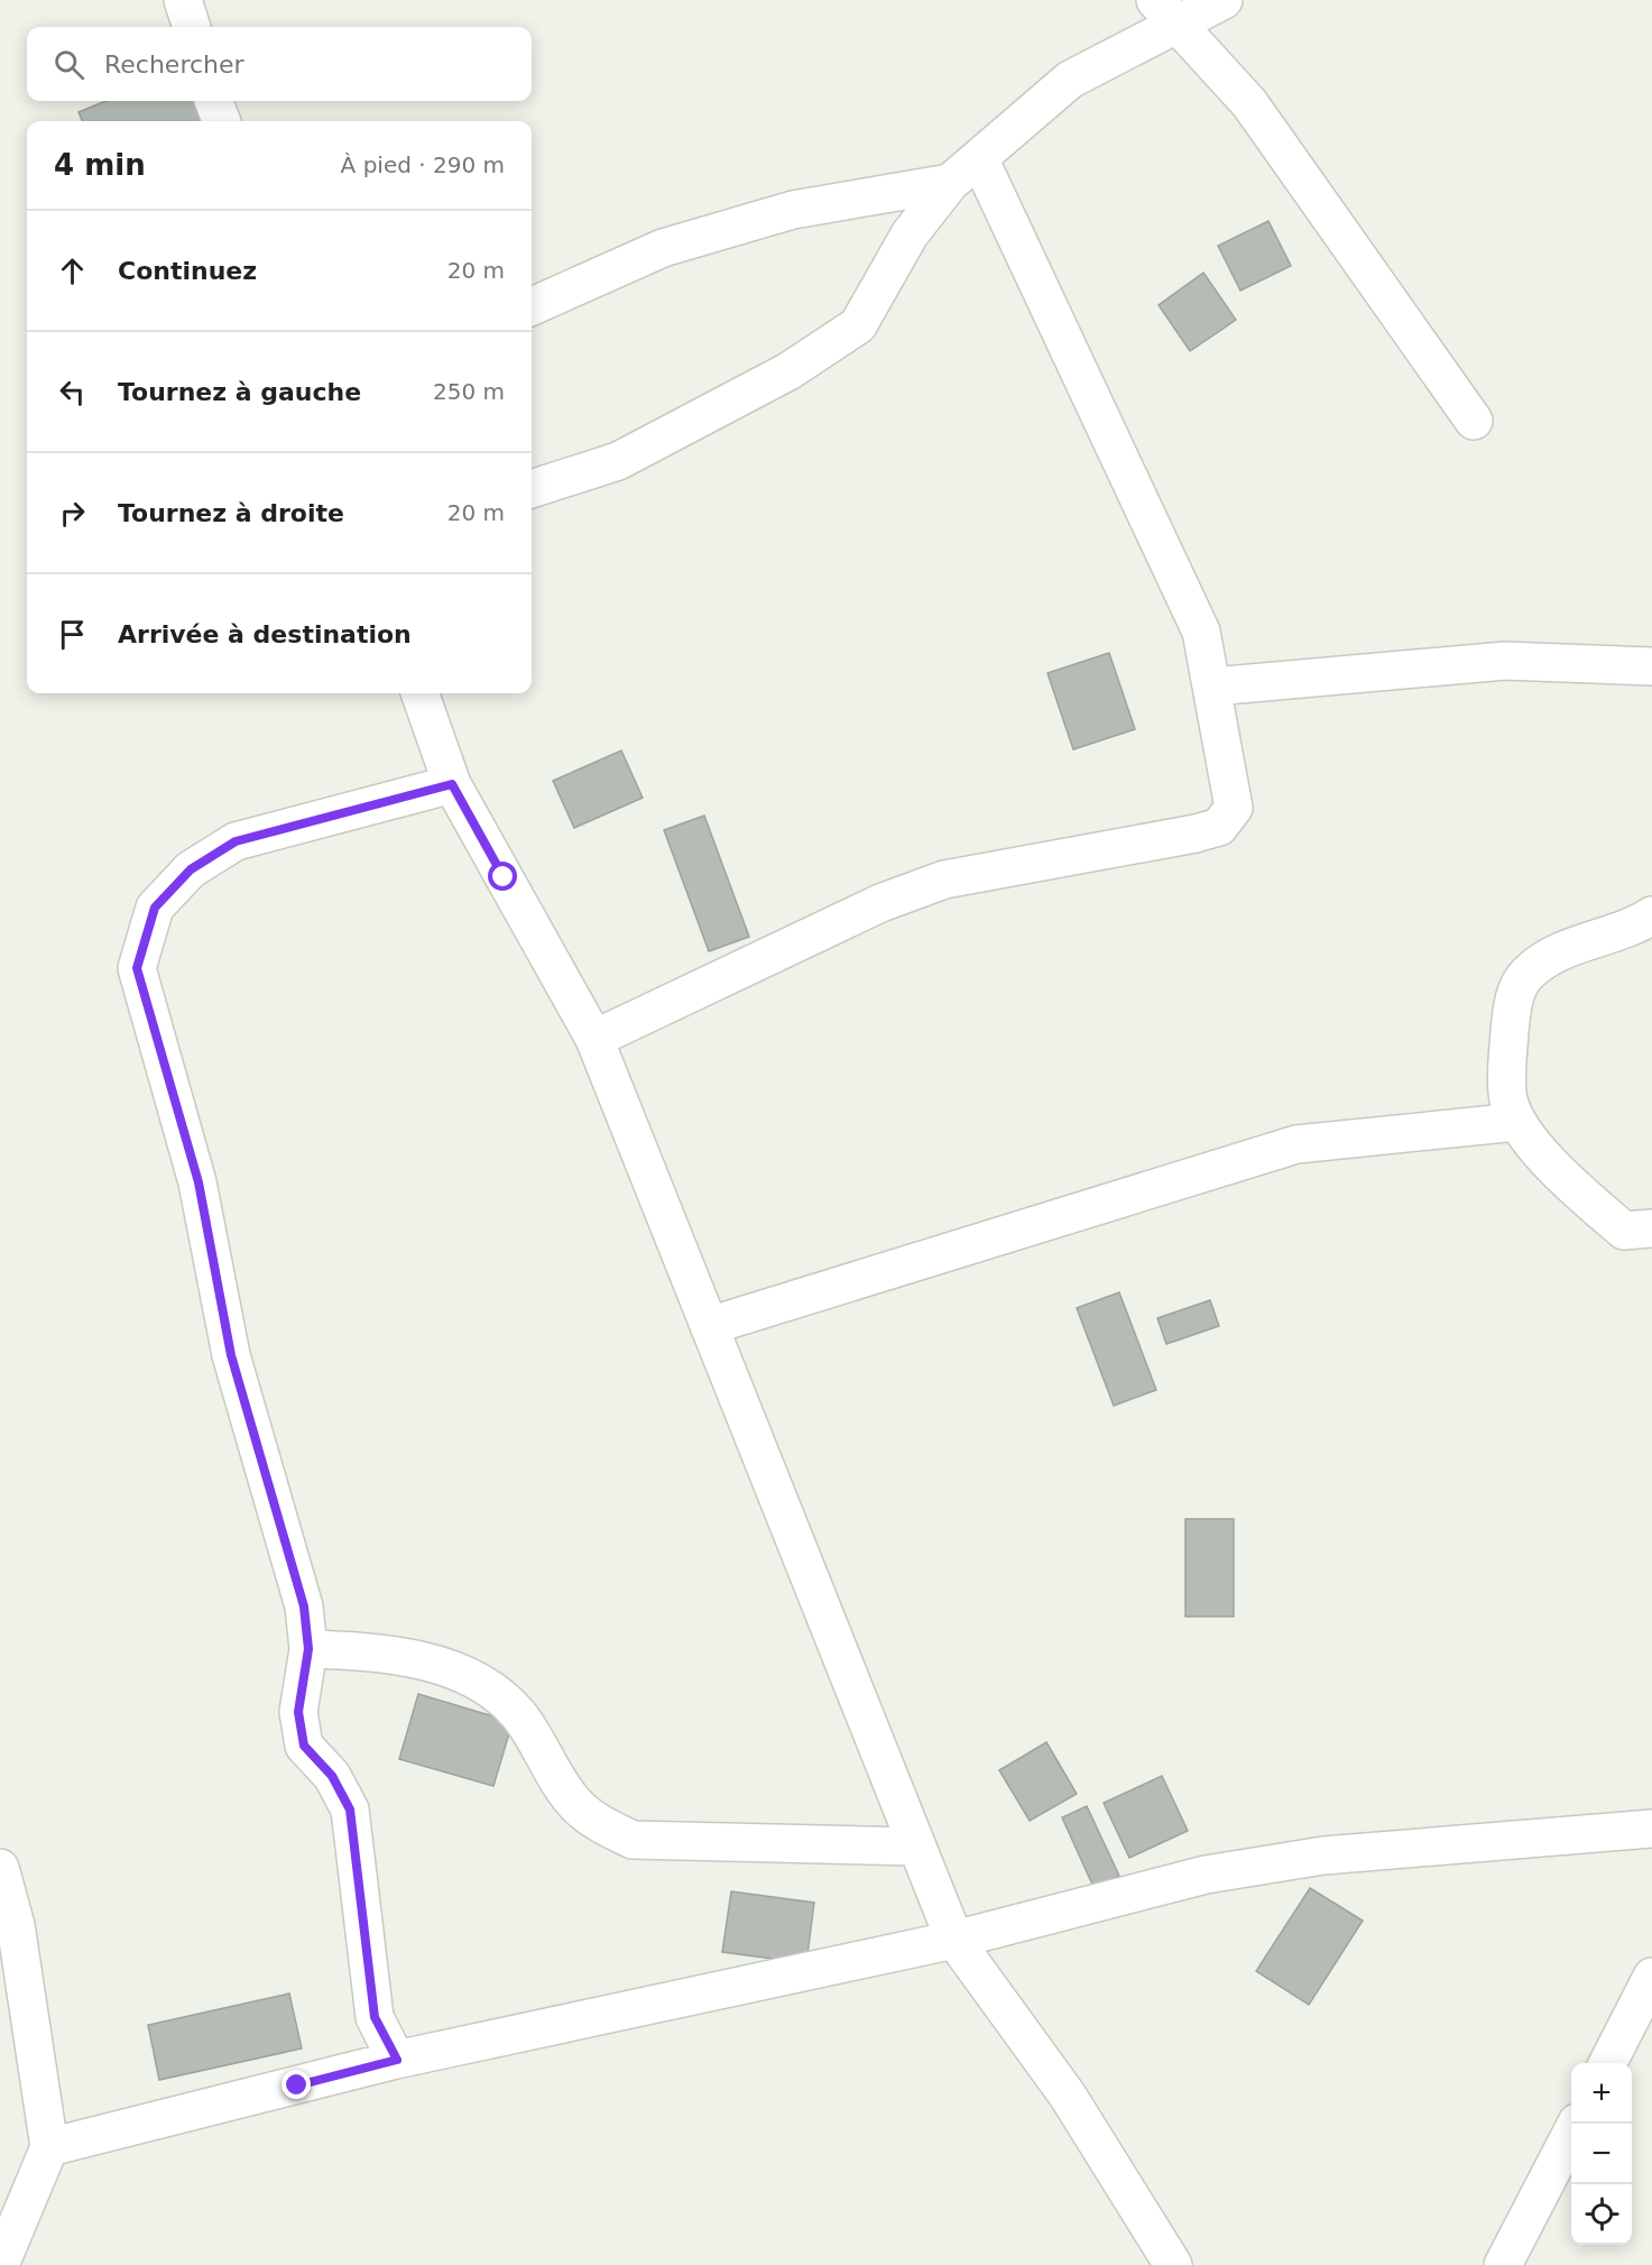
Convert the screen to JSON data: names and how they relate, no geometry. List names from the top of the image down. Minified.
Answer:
{"page":{"search":"Rechercher","heading":["4 min","À pied · 290 m"],"list":[["Continuez","20 m"],["Tournez à gauche","250 m"],["Tournez à droite","20 m"],"Arrivée à destination"],"map_buttons":["+","−"]}}
